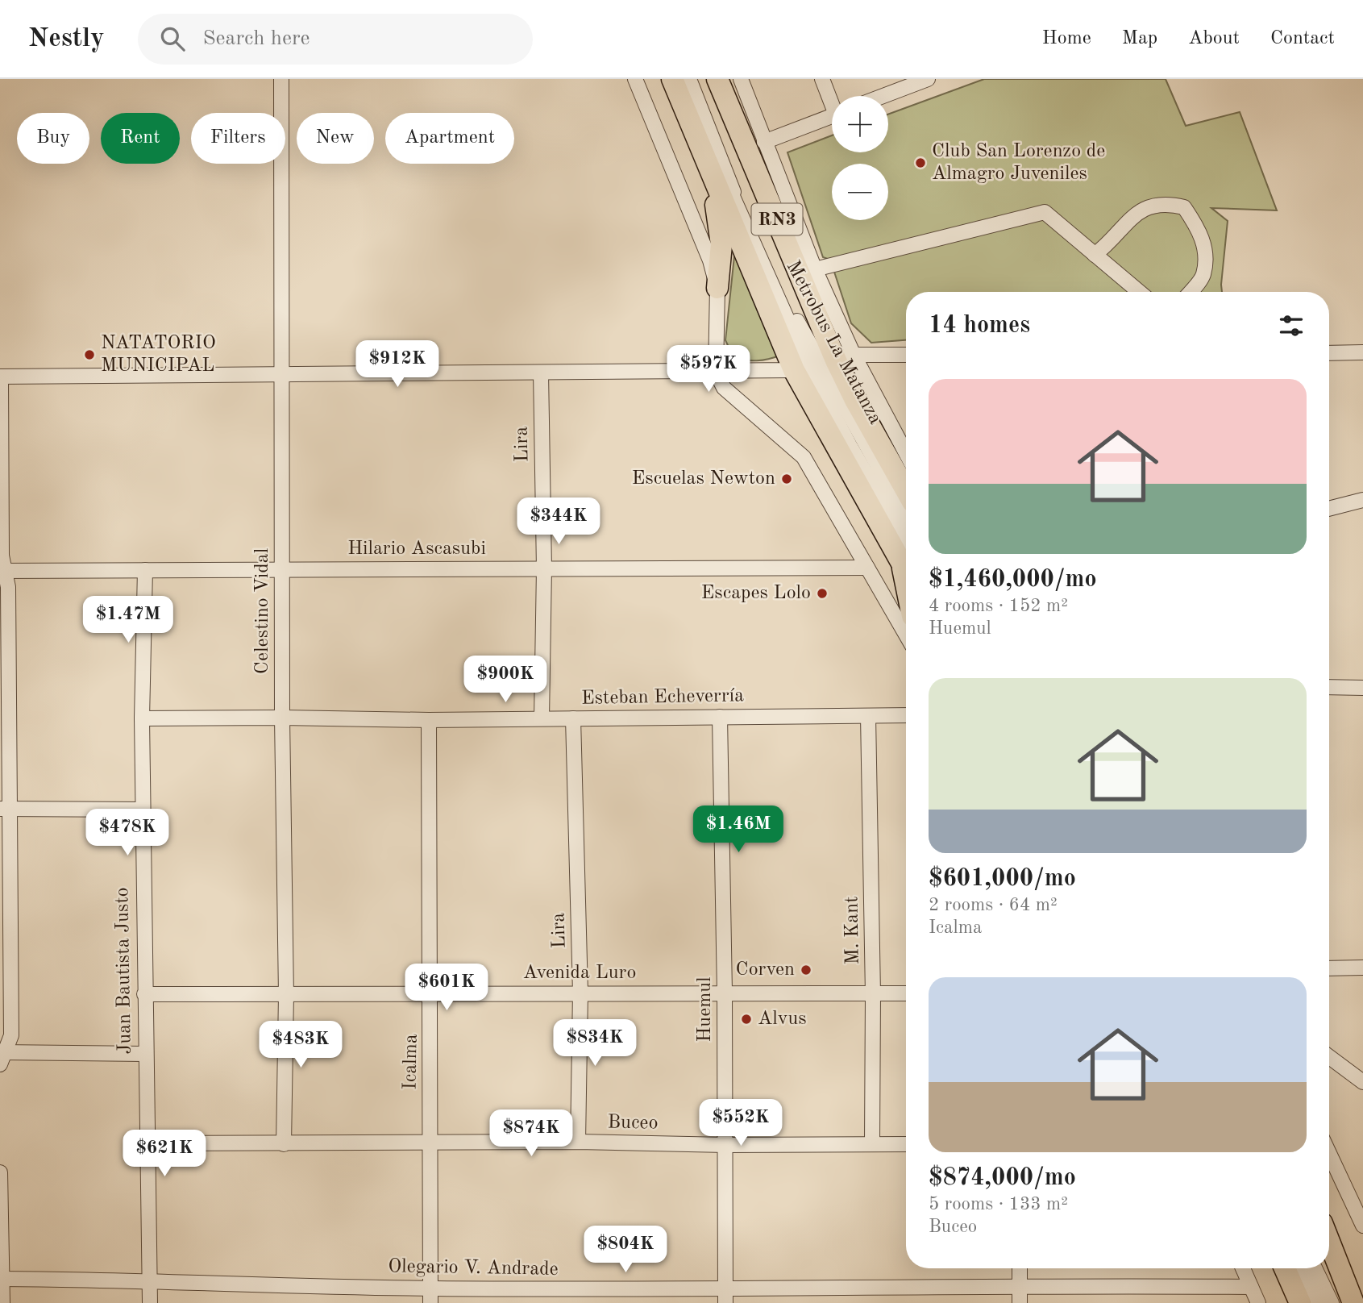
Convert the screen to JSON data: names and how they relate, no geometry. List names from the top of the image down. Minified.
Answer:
{"streets":{"highway":["RN3"],"street":["Metrobus La Matanza","Lira","Hilario Ascasubi","Celestino Vidal","Esteban Echeverría","M. Kant","Juan Bautista Justo","Avenida Luro","Huemul","Icalma","Buceo","Olegario V. Andrade"]},"crossings":[["RN3","Metrobus La Matanza"],["Lira","Hilario Ascasubi"],["Lira","Esteban Echeverría"],["Lira","Avenida Luro"],["Lira","Buceo"],["Hilario Ascasubi","Celestino Vidal"],["Hilario Ascasubi","Juan Bautista Justo"],["Celestino Vidal","Esteban Echeverría"],["Celestino Vidal","Avenida Luro"],["Celestino Vidal","Buceo"],["Esteban Echeverría","M. Kant"],["Esteban Echeverría","Juan Bautista Justo"],["Esteban Echeverría","Huemul"],["Esteban Echeverría","Icalma"],["M. Kant","Avenida Luro"],["M. Kant","Buceo"],["Juan Bautista Justo","Avenida Luro"],["Juan Bautista Justo","Buceo"],["Juan Bautista Justo","Olegario V. Andrade"],["Avenida Luro","Huemul"],["Avenida Luro","Icalma"],["Huemul","Buceo"],["Huemul","Olegario V. Andrade"],["Icalma","Buceo"],["Icalma","Olegario V. Andrade"]],"places":["Club San Lorenzo de Almagro Juveniles","NATATORIO MUNICIPAL","Escuelas Newton","Escapes Lolo","Corven","Alvus"],"page":{"header":"Nestly","search":"Search here","nav":["Home","Map","About","Contact"],"map_buttons":["+","−"],"chip":["Buy","Rent","Filters","New","Apartment"],"heading":"14 homes","price":["$912K","$597K","$344K","$1.47M","$900K","$1.46M","$478K","$601K","$834K","$483K","$552K","$874K","$621K","$804K"],"list":[{"name":"$1,460,000/mo","note":"4 rooms · 152 m² · Huemul"},{"name":"$601,000/mo","note":"2 rooms · 64 m² · Icalma"},{"name":"$874,000/mo","note":"5 rooms · 133 m² · Buceo"}]}}
